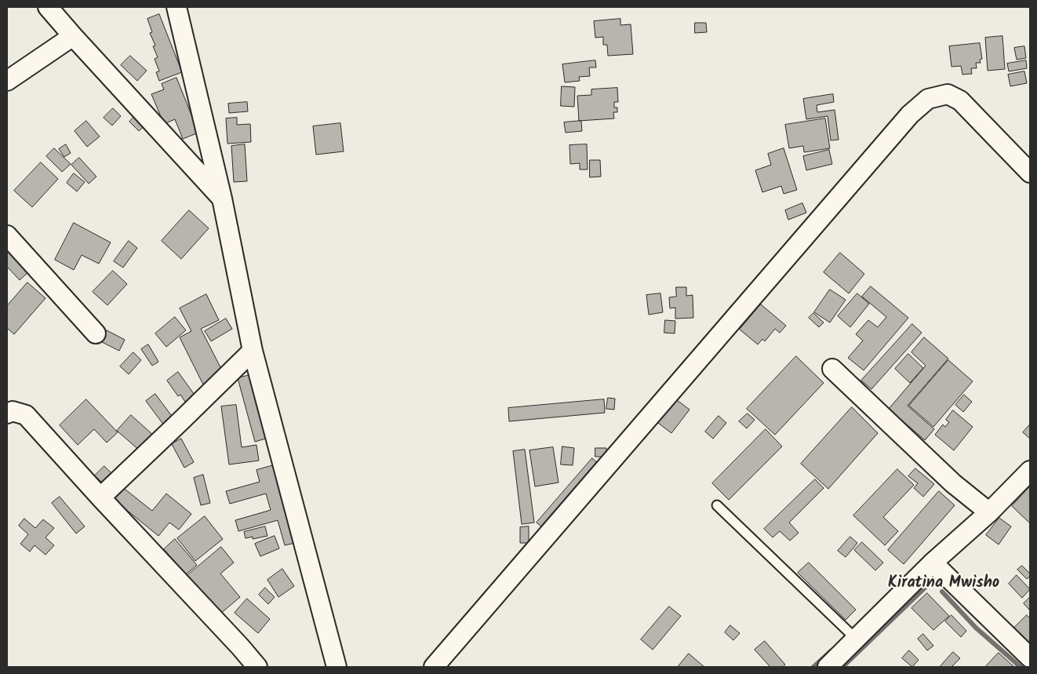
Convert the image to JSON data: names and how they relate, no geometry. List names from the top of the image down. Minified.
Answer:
{"districts":["Kiratina Mwisho"]}
